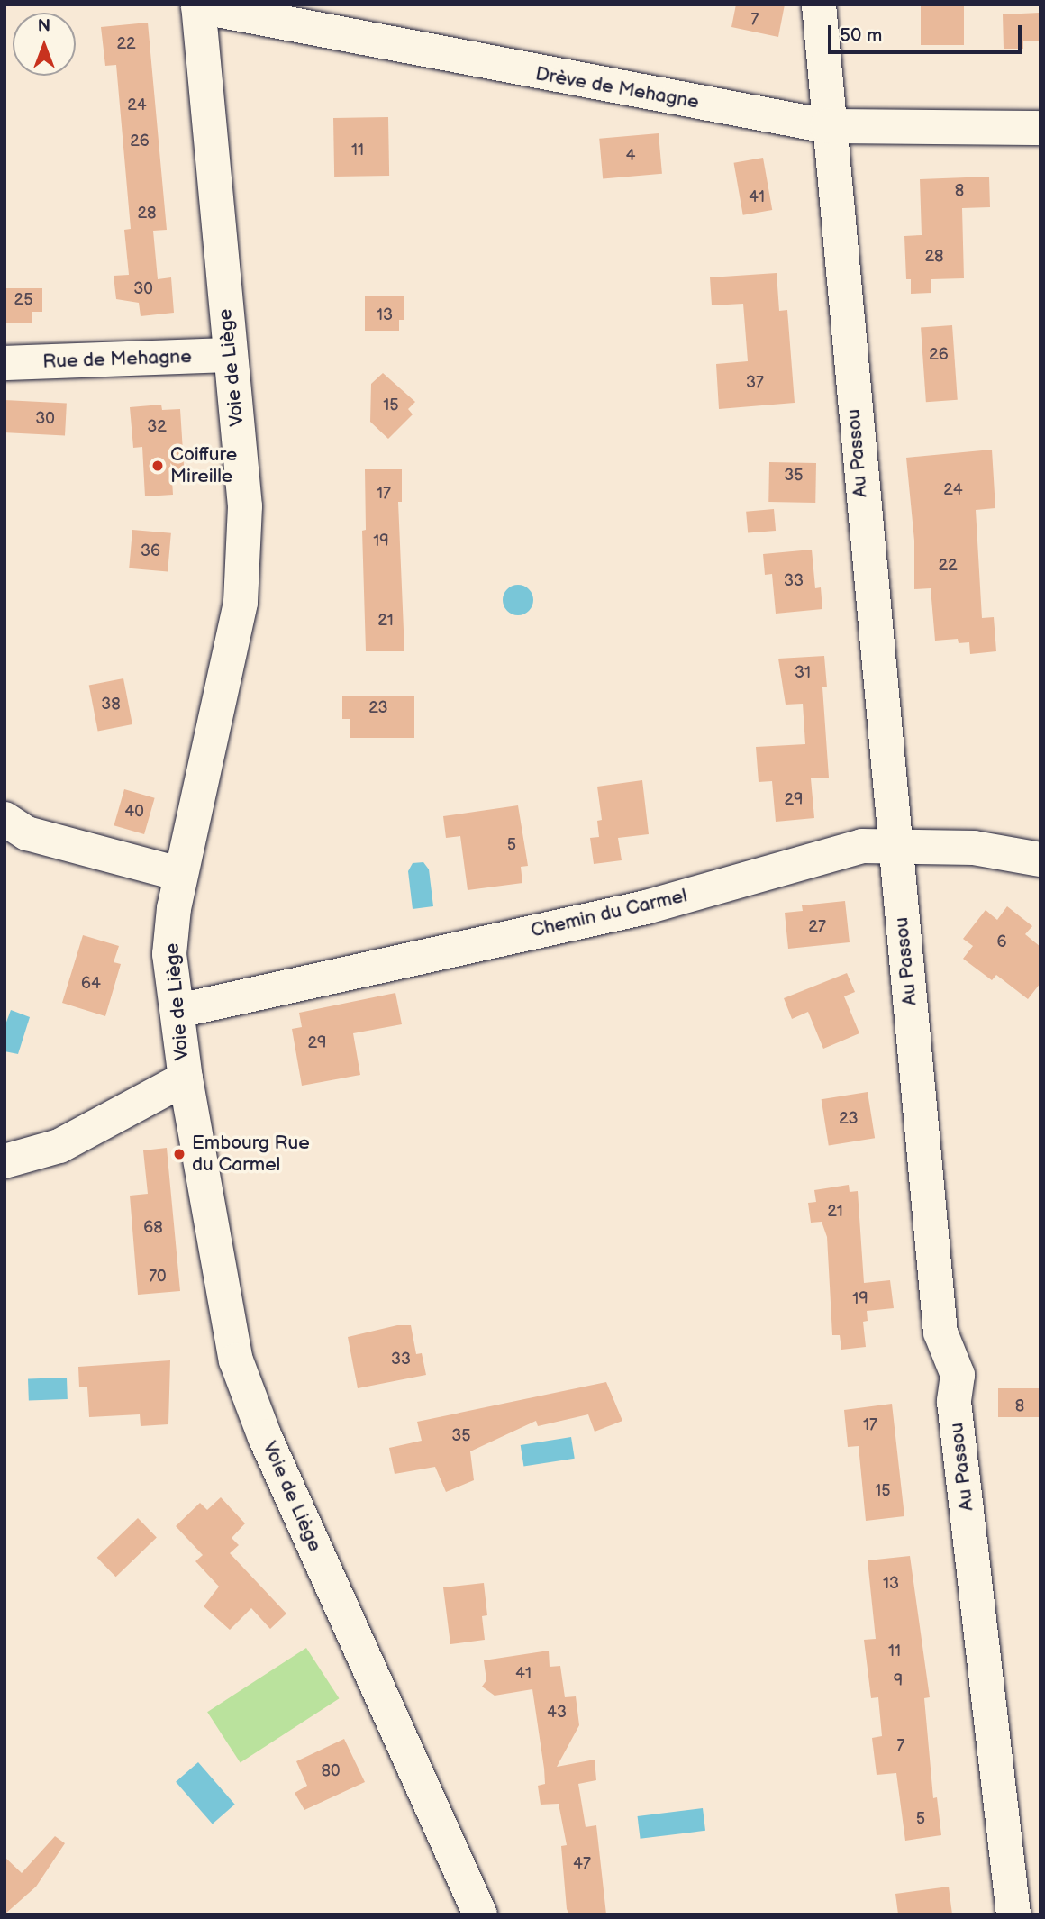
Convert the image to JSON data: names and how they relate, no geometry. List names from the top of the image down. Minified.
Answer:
{"streets":{"street":["Drève de Mehagne","Rue de Mehagne","Voie de Liège","Au Passou","Chemin du Carmel"]},"crossings":[["Drève de Mehagne","Voie de Liège"],["Drève de Mehagne","Au Passou"],["Rue de Mehagne","Voie de Liège"],["Voie de Liège","Chemin du Carmel"],["Au Passou","Chemin du Carmel"]],"places":["Coiffure Mireille","Embourg Rue du Carmel"],"house_numbers":["7","22","24","26","11","4","8","41","28","28","30","25","13","26","37","15","30","32","35","24","17","19","36","22","33","21","31","38","23","29","40","5","27","6","64","29","23","21","68","70","19","33","8","17","35","15","13","11","41","9","43","7","80","5","47"],"scale_bar":"50 m","north":"top"}
